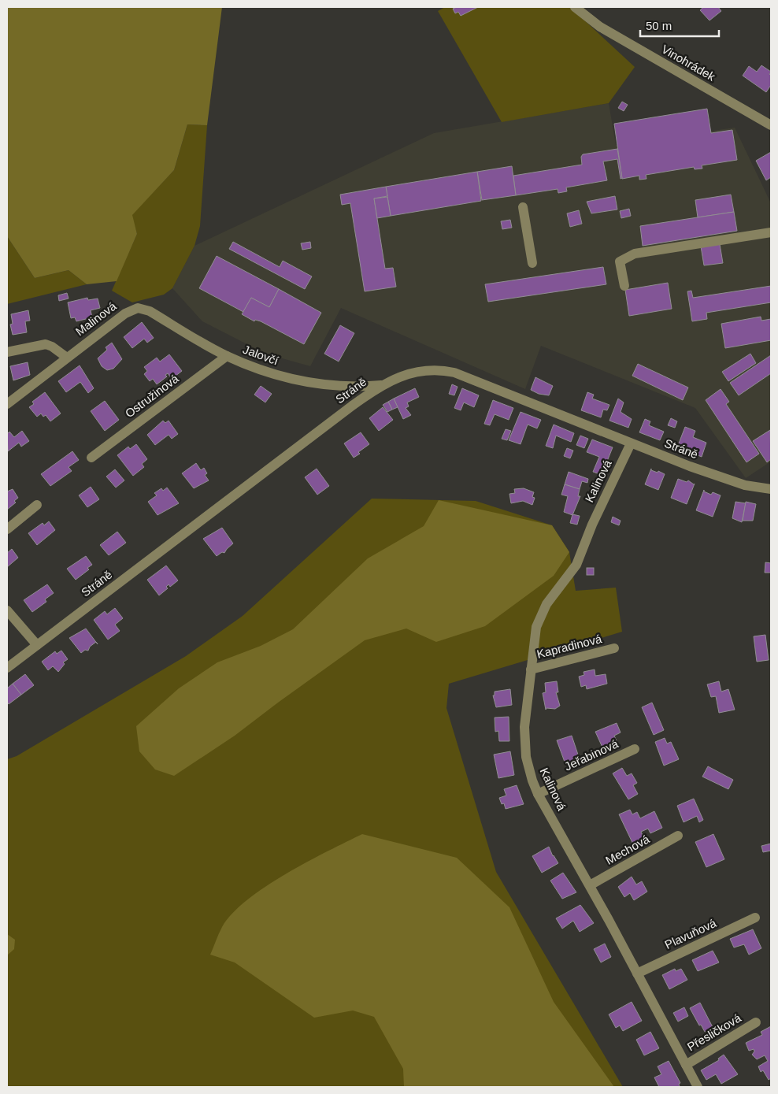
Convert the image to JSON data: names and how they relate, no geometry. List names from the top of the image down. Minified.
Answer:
{"streets":{"street":["Vinohrádek","Malinová","Jalovčí","Stráně","Ostružinová","Kalinová","Kapradinová","Jeřabinová","Mechová","Plavuňová","Přesličková"]},"crossings":[["Malinová","Jalovčí"],["Jalovčí","Stráně"],["Jalovčí","Ostružinová"],["Stráně","Kalinová"],["Kalinová","Kapradinová"],["Kalinová","Jeřabinová"],["Kalinová","Mechová"],["Kalinová","Plavuňová"],["Kalinová","Přesličková"]],"scale_bar":"50 m"}
